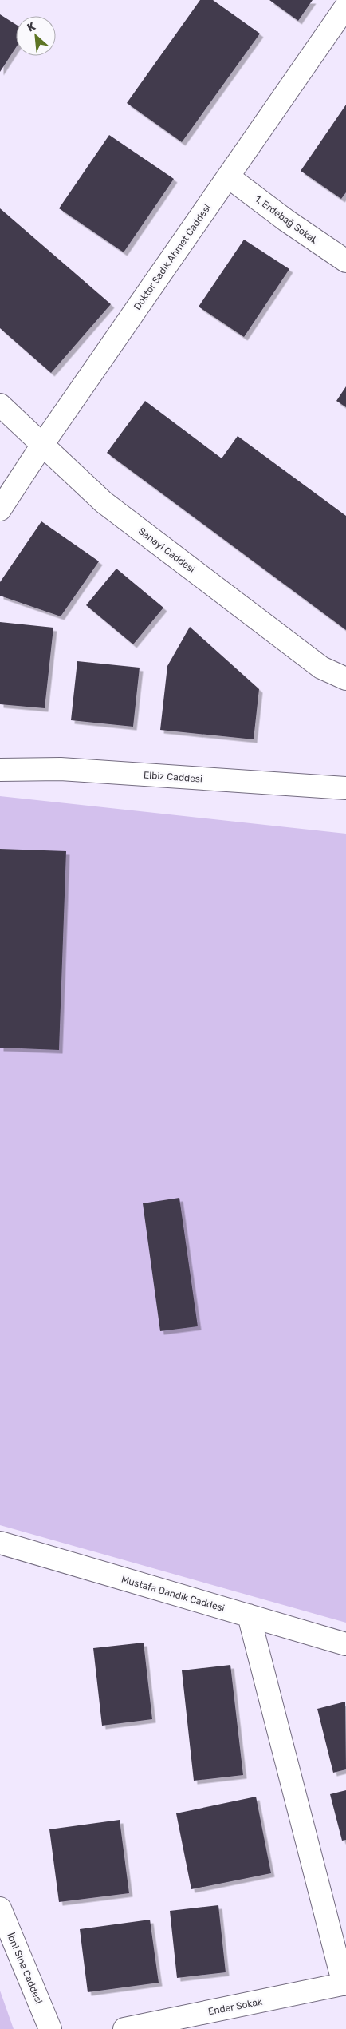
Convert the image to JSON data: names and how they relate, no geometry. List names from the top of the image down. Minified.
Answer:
{"streets":{"street":["1. Erdebağ Sokak","Doktor Sadık Ahmet Caddesi","Sanayi Caddesi","Elbiz Caddesi","Mustafa Dandik Caddesi","İbni Sina Caddesi","Ender Sokak"]},"crossings":[["1. Erdebağ Sokak","Doktor Sadık Ahmet Caddesi"],["Doktor Sadık Ahmet Caddesi","Sanayi Caddesi"]],"north":"top left"}
